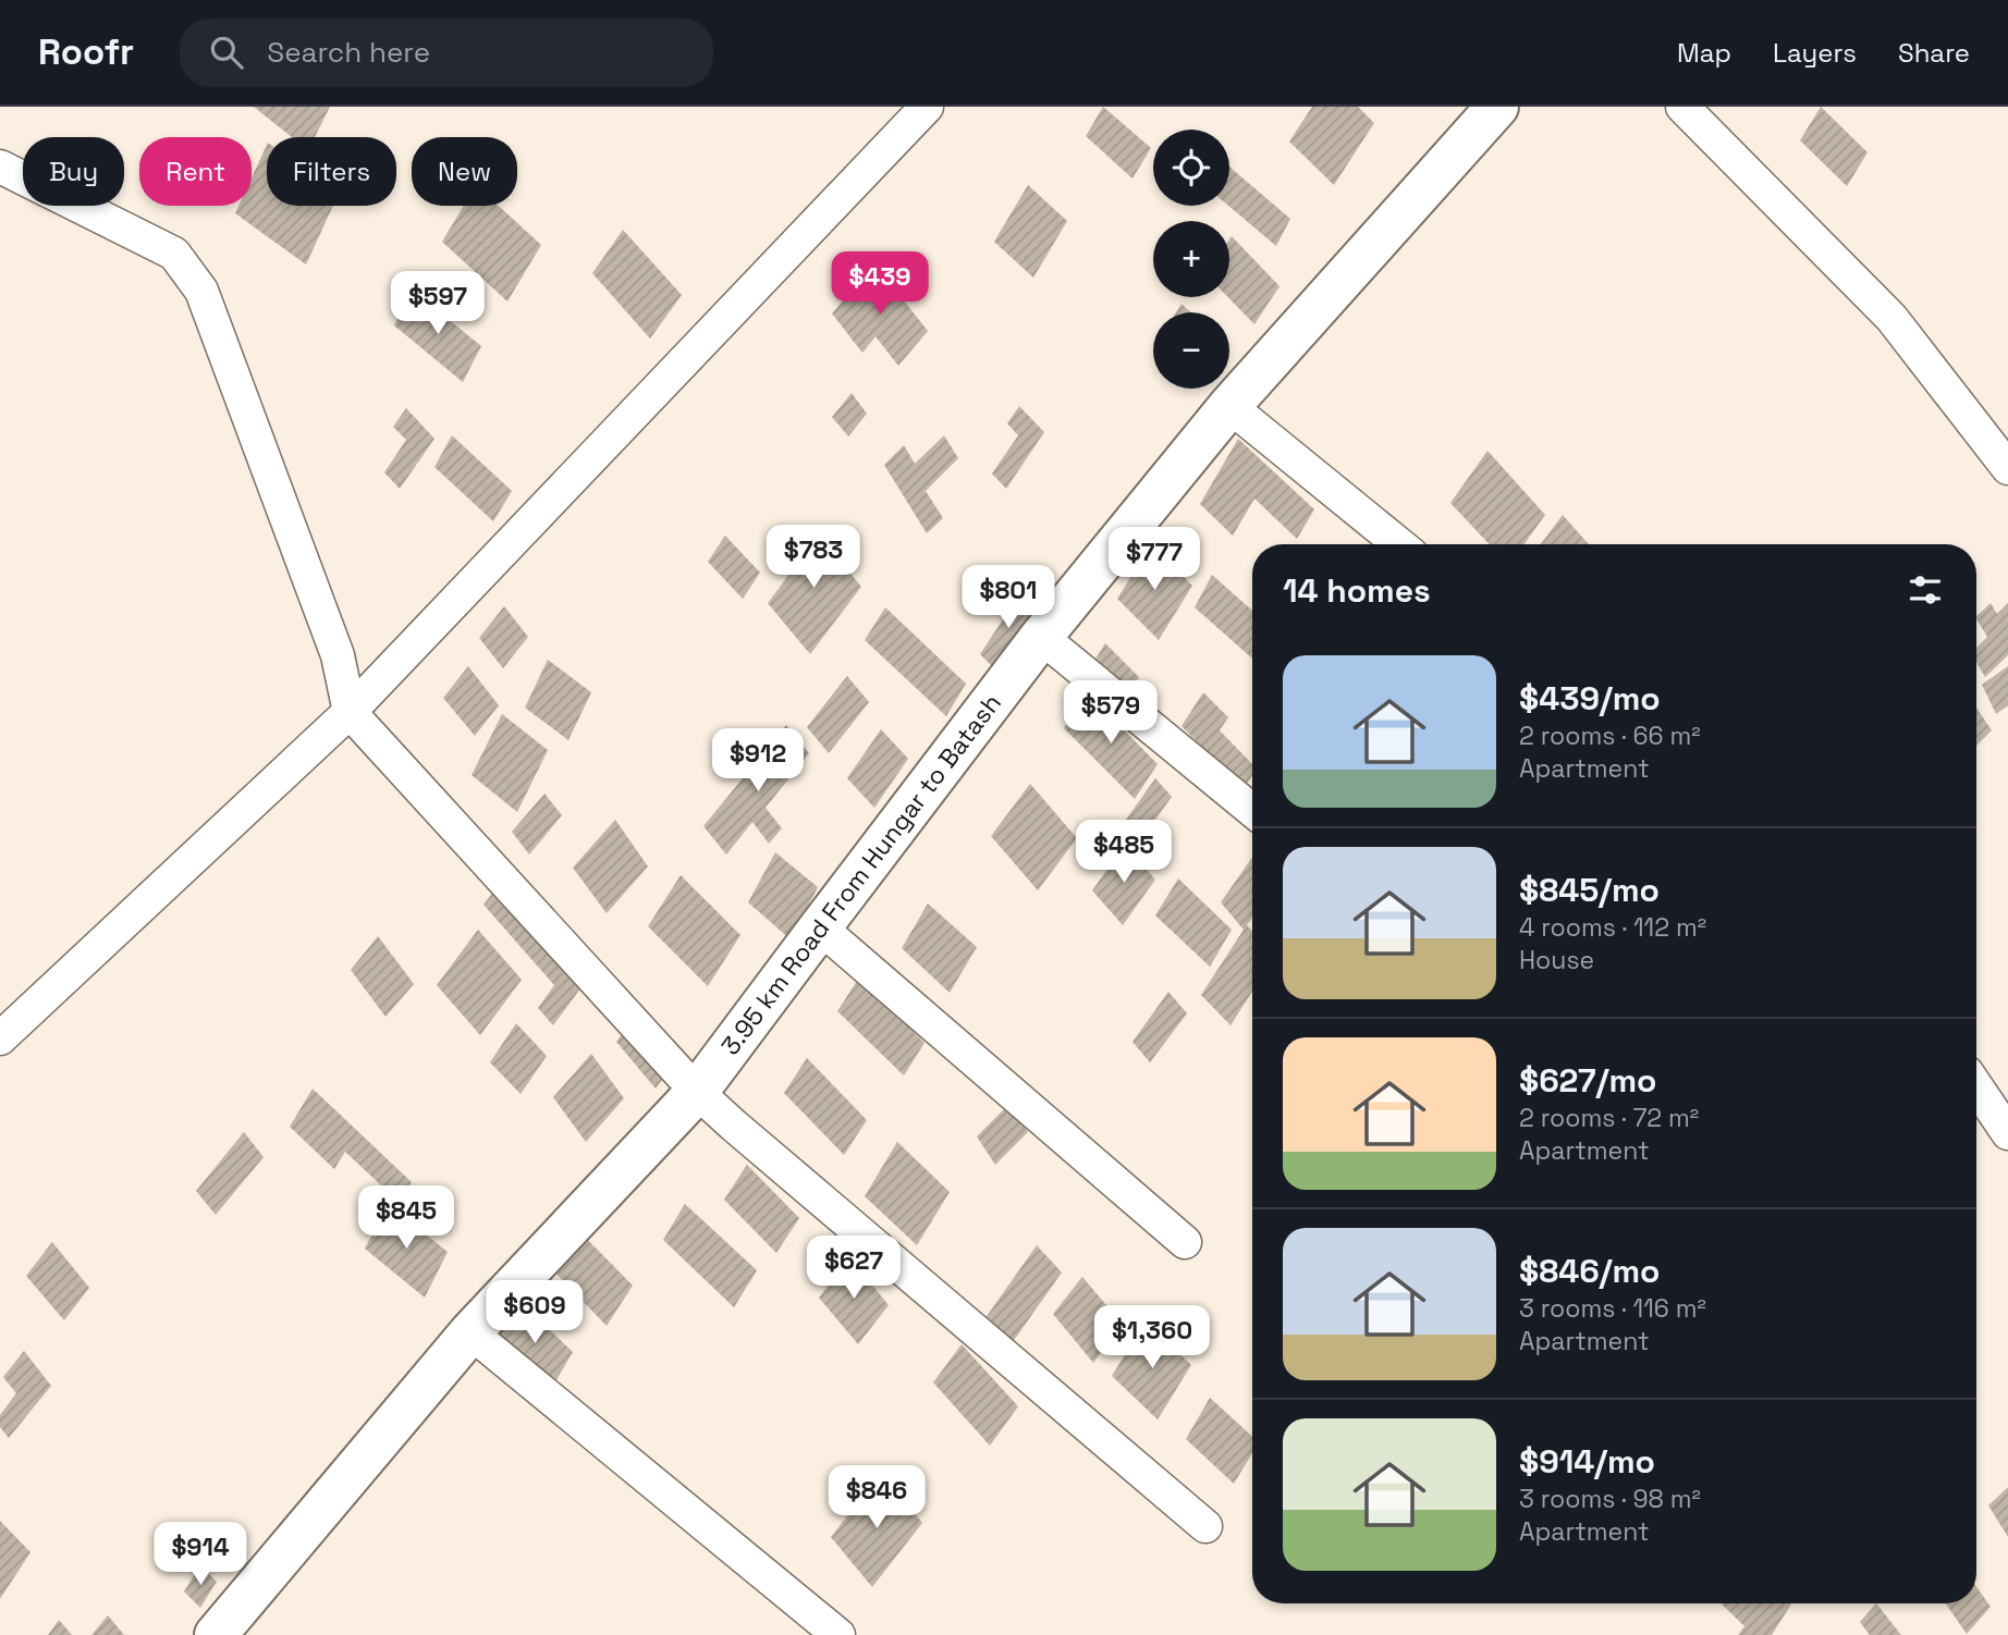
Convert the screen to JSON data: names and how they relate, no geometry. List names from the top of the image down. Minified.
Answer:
{"streets":{"street":["3.95 km Road From Hungar to Batash"]},"page":{"header":"Roofr","search":"Search here","nav":["Map","Layers","Share"],"map_buttons":["+","−"],"chip":["Buy","Rent","Filters","New"],"price":["$439","$597","$783","$777","$801","$579","$912","$485","$845","$627","$609","$1,360","$846","$914"],"heading":"14 homes","list":[{"name":"$439/mo","note":"2 rooms · 66 m² · Apartment"},{"name":"$845/mo","note":"4 rooms · 112 m² · House"},{"name":"$627/mo","note":"2 rooms · 72 m² · Apartment"},{"name":"$846/mo","note":"3 rooms · 116 m² · Apartment"},{"name":"$914/mo","note":"3 rooms · 98 m² · Apartment"}]}}
